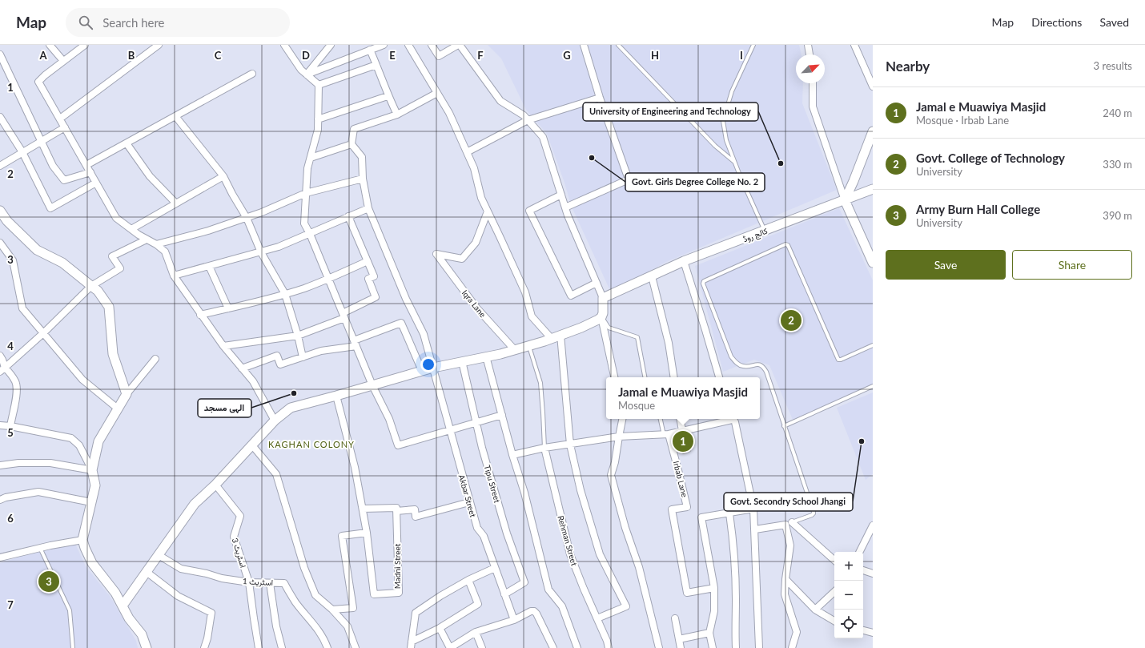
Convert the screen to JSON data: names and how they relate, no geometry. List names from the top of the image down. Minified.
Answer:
{"streets":{"street":["کالج روڈ","Iqra Lane","Irbab Lane","Tipu Street","Akbar Street","Rehman Street","اسٹریٹ 3","Madni Street","اسٹریٹ 1"]},"crossings":[["Tipu Street","Akbar Street"],["اسٹریٹ 3","اسٹریٹ 1"]],"districts":["KAGHAN COLONY"],"places":["Govt. Girls Degree College No. 2","University of Engineering and Technology","الہی مسجد","Govt. Secondry School Jhangi"],"north":"top right","page":{"header":"Map","search":"Search here","nav":["Map","Directions","Saved"],"heading":["Nearby","3 results"],"list":[{"mark":"1","name":"Jamal e Muawiya Masjid","note":"Mosque · Irbab Lane","value":"240 m"},{"mark":"2","name":"Govt. College of Technology","note":"University","value":"330 m"},{"mark":"3","name":"Army Burn Hall College","note":"University","value":"390 m"}],"buttons":["Save","Share"],"pins":["2","1","3"],"popup":["Jamal e Muawiya Masjid","Mosque"],"map_buttons":["+","−"]},"grid":{"columns":["A","B","C","D","E","F","G","H","I"],"rows":["1","2","3","4","5","6","7"]}}
